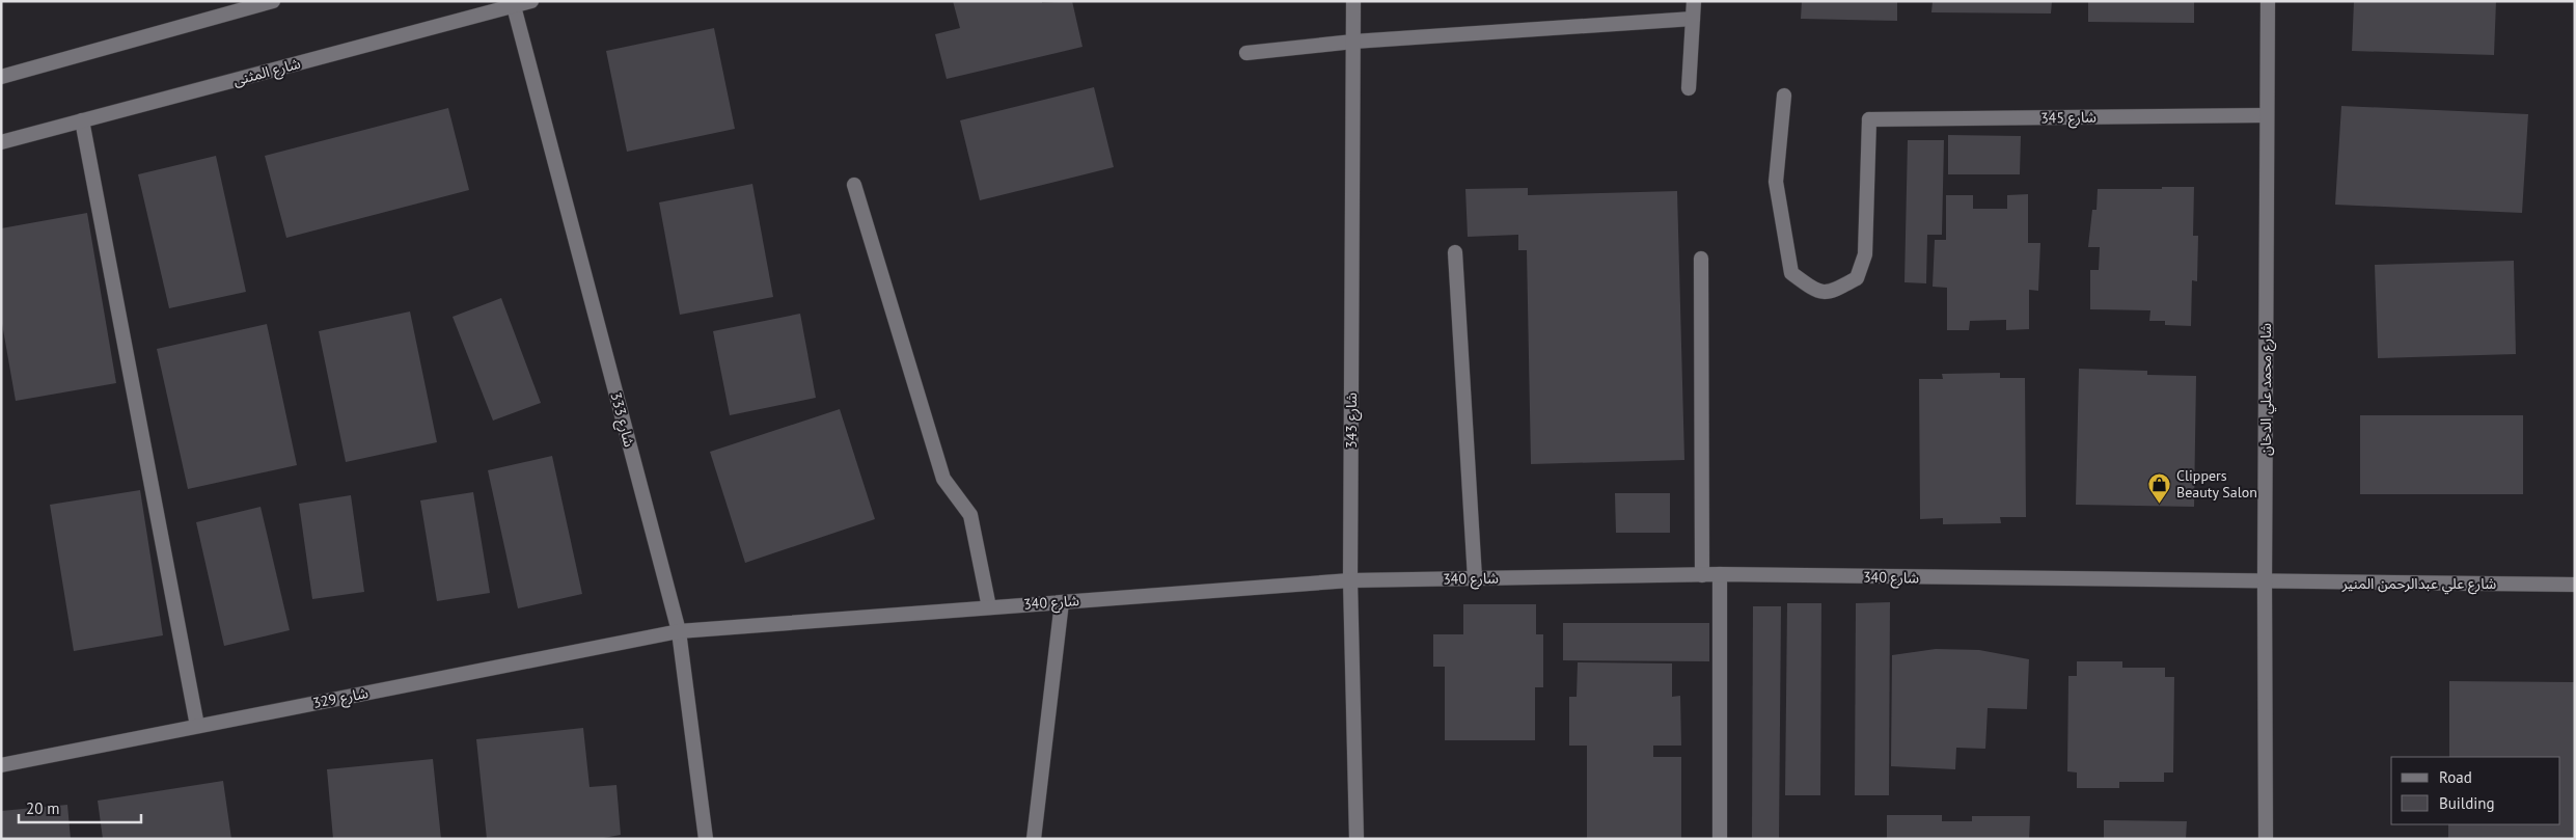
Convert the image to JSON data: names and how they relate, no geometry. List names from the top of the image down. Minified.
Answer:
{"streets":{"street":["شارع المثنى","شارع 345","شارع محمد علي الدخان","شارع 333","شارع 343","شارع 340","شارع علي عبدالرحمن المنير","شارع 329"]},"crossings":[["شارع المثنى","شارع 333"],["شارع 345","شارع محمد علي الدخان"],["شارع محمد علي الدخان","شارع 340"],["شارع محمد علي الدخان","شارع علي عبدالرحمن المنير"],["شارع 333","شارع 340"],["شارع 333","شارع 329"],["شارع 343","شارع 340"],["شارع 340","شارع علي عبدالرحمن المنير"],["شارع 340","شارع 329"]],"places":{"shop":["Clippers Beauty Salon"]},"legend":["Road","Building"],"scale_bar":"20 m"}
